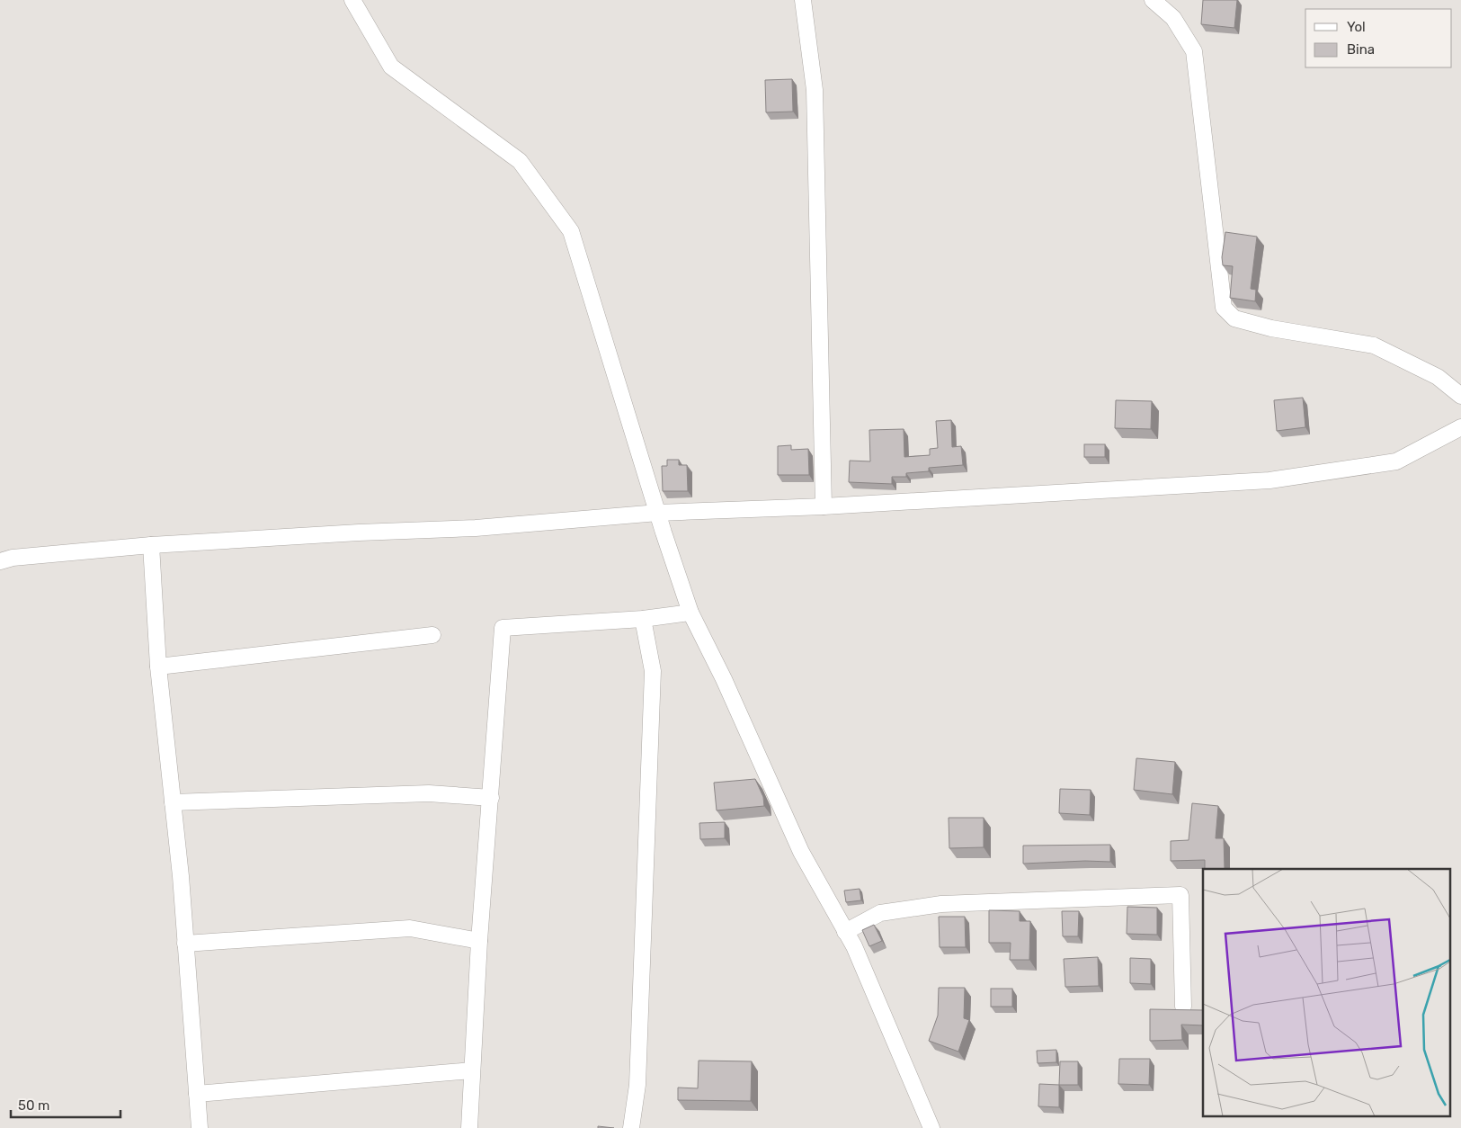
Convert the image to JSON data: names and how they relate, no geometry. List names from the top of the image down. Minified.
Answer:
{"legend":["Yol","Bina"],"scale_bar":"50 m"}
